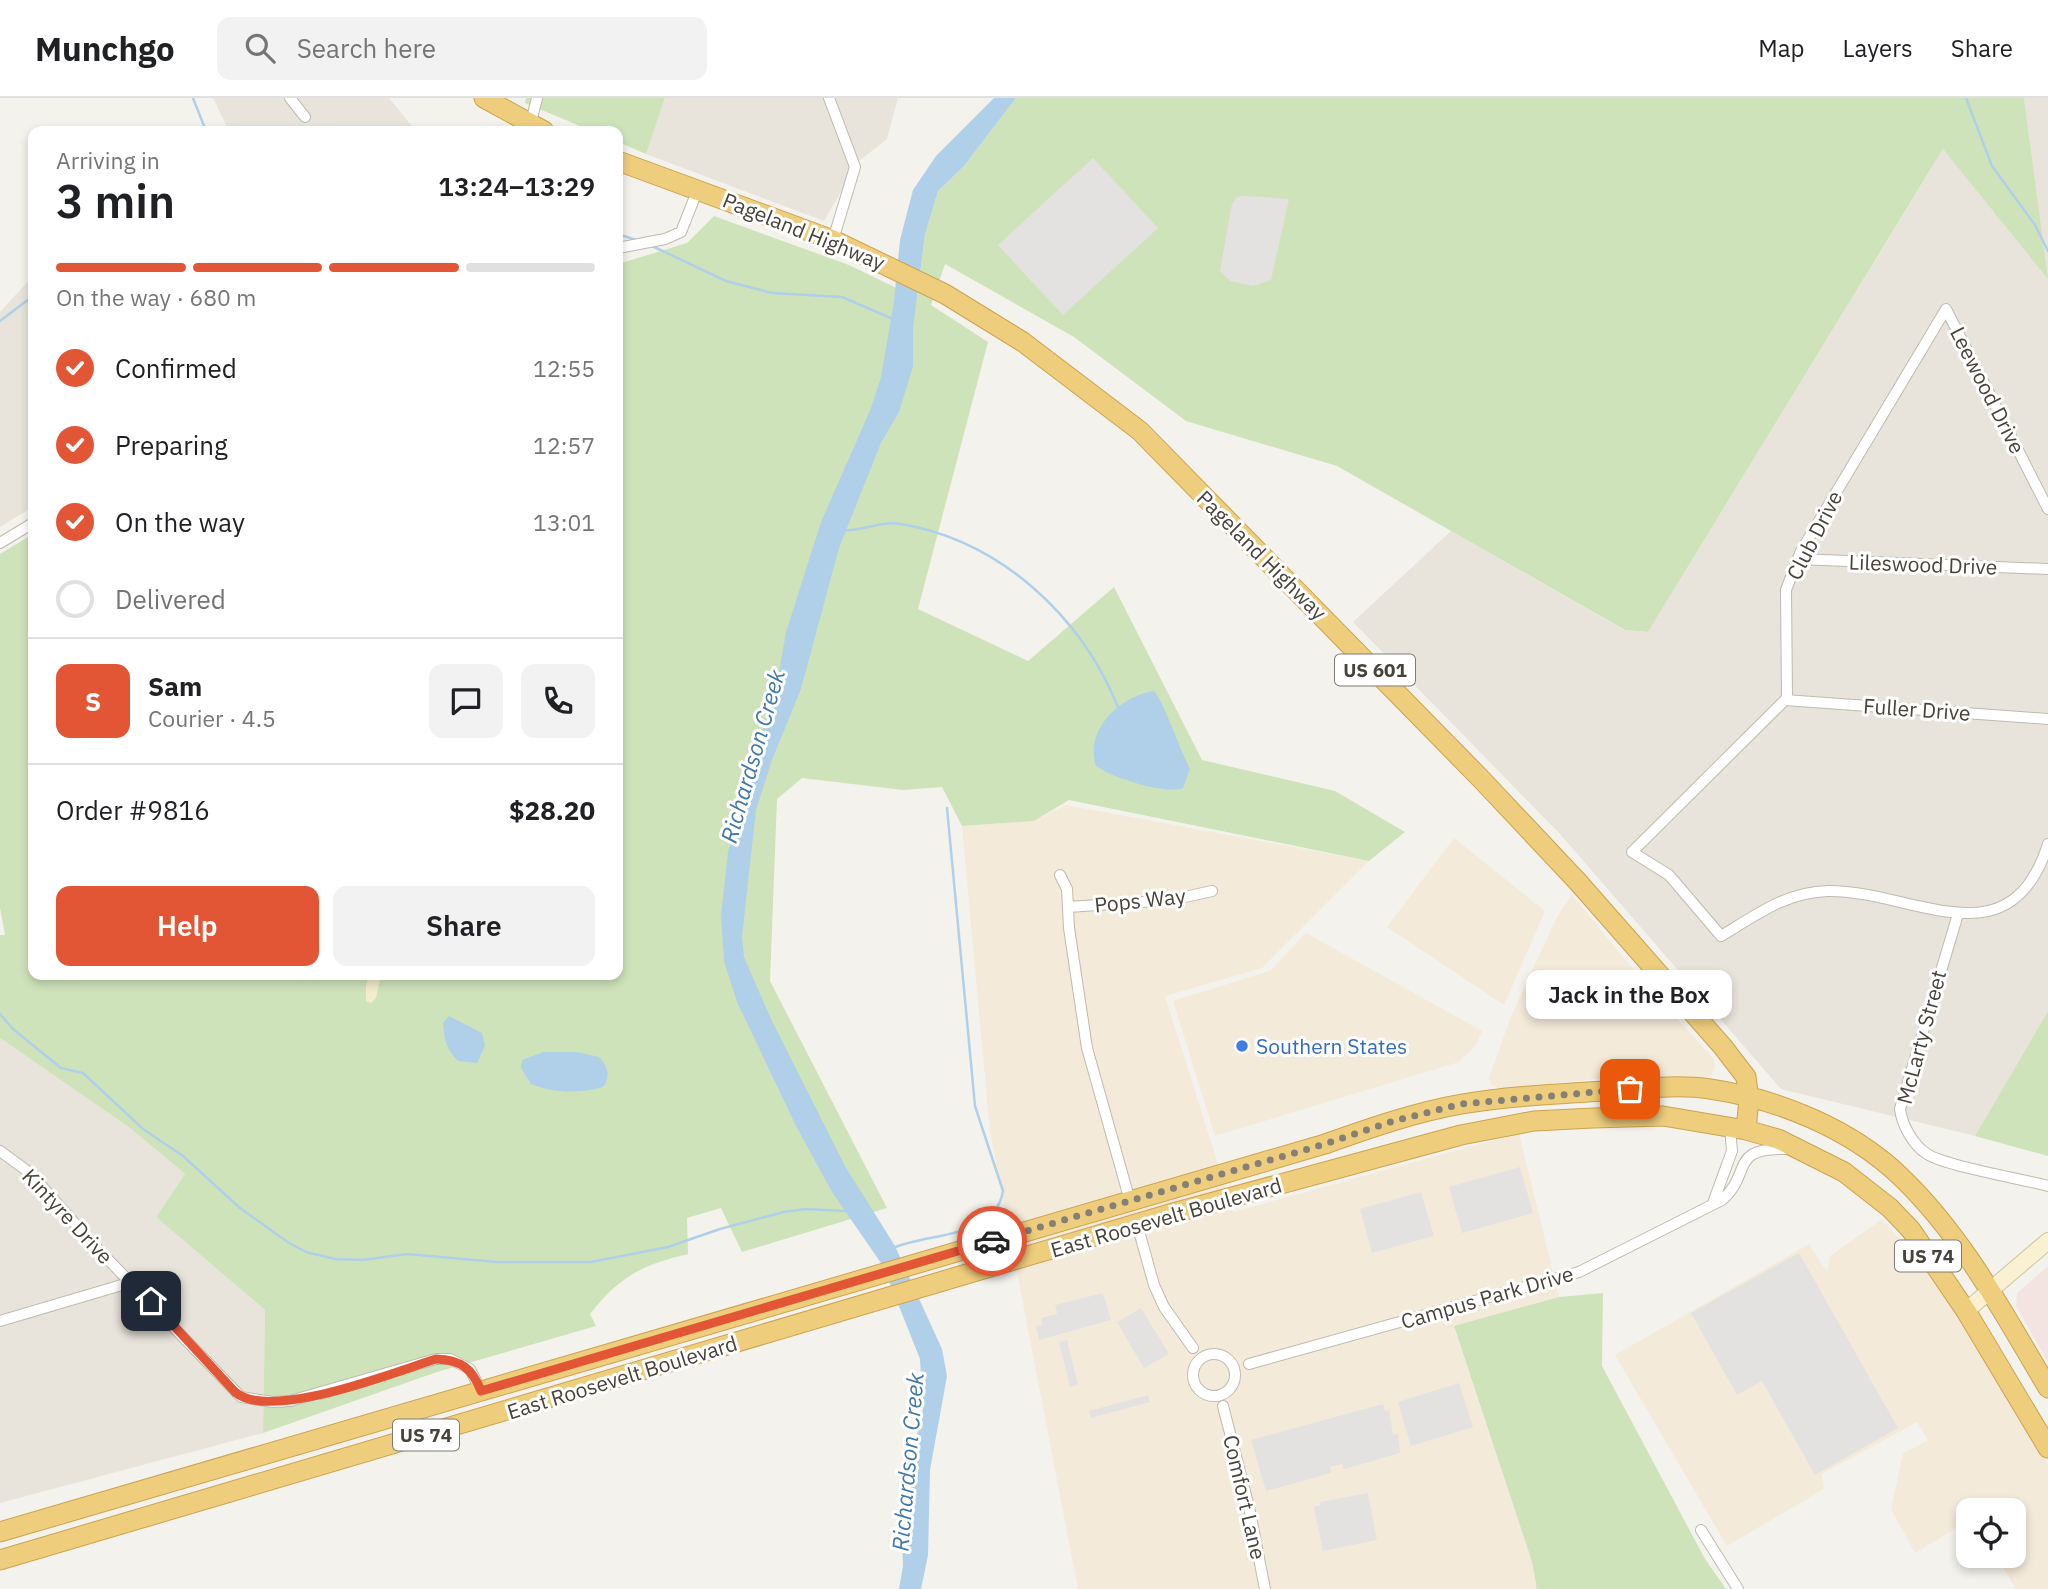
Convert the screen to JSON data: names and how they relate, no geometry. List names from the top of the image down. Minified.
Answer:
{"streets":{"highway":["Pageland Highway","US 601","East Roosevelt Boulevard","US 74"],"street":["Leewood Drive","Club Drive","Lileswood Drive","Fuller Drive","Pops Way","McLarty Street","Kintyre Drive","Campus Park Drive","Comfort Lane"]},"crossings":[["Pageland Highway","East Roosevelt Boulevard"],["Leewood Drive","Club Drive"],["Club Drive","Lileswood Drive"],["Club Drive","Fuller Drive"],["Kintyre Drive","East Roosevelt Boulevard"],["East Roosevelt Boulevard","Campus Park Drive"],["East Roosevelt Boulevard","Comfort Lane"],["Campus Park Drive","Comfort Lane"]],"water":["Richardson Creek"],"places":["Southern States","Jack in the Box"],"page":{"header":"Munchgo","search":"Search here","nav":["Map","Layers","Share"],"heading":["3 min","Arriving in","13:24–13:29"],"panel":["Sam","Courier · 4.5","Order #9816","$28.20"],"bar":"On the way · 680 m","list":[["Confirmed","12:55"],["Preparing","12:57"],["On the way","13:01"],"Delivered"],"round":"S","buttons":["Help","Share"],"bubble":"Jack in the Box"}}
